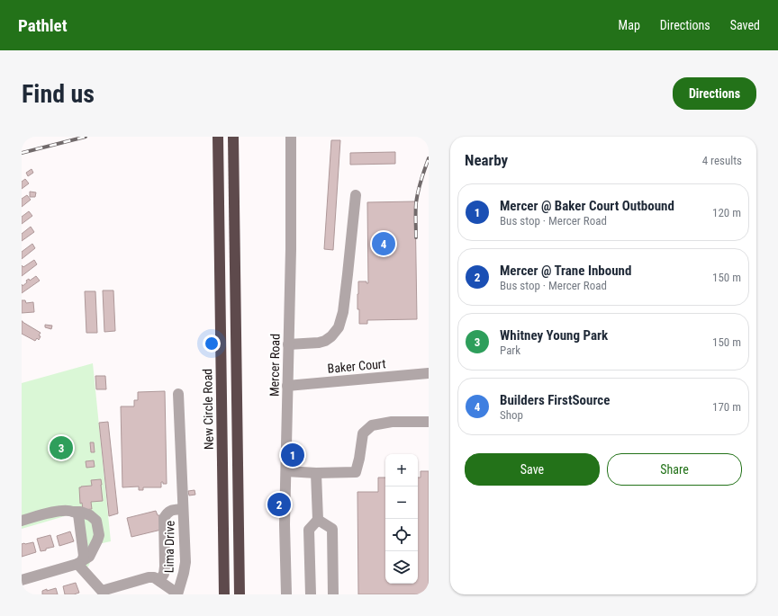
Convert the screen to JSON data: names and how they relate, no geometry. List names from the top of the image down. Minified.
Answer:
{"streets":{"highway":["New Circle Road"],"street":["Mercer Road","Baker Court","Lima Drive"]},"crossings":[["Mercer Road","Baker Court"]],"page":{"header":"Pathlet","nav":["Map","Directions","Saved"],"buttons":["Directions",["Save","Share"]],"title":"Find us","heading":["Nearby","4 results"],"list":[{"mark":"1","name":"Mercer @ Baker Court Outbound","note":"Bus stop · Mercer Road","value":"120 m"},{"mark":"2","name":"Mercer @ Trane Inbound","note":"Bus stop · Mercer Road","value":"150 m"},{"mark":"3","name":"Whitney Young Park","note":"Park","value":"150 m"},{"mark":"4","name":"Builders FirstSource","note":"Shop","value":"170 m"}],"pins":["4","3","1","2"],"map_buttons":["+","−"]}}
